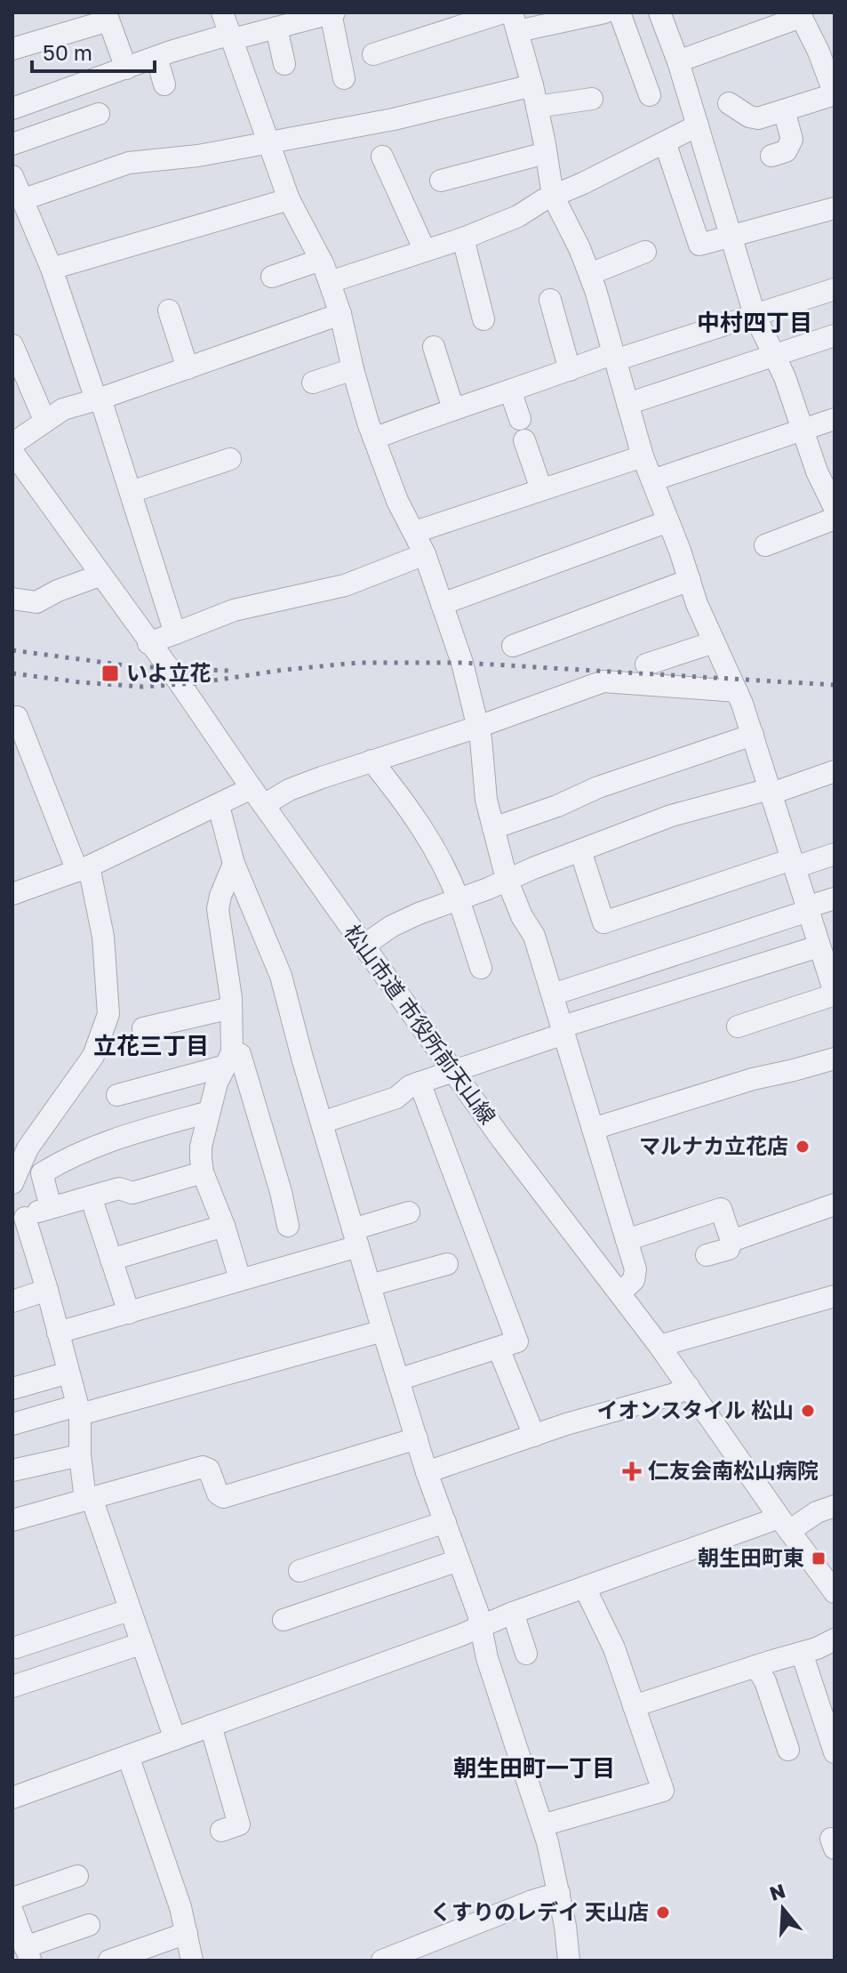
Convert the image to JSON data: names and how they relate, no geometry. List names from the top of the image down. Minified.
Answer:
{"streets":{"street":["松山市道 市役所前天山線"]},"districts":["中村四丁目","立花三丁目","朝生田町一丁目"],"places":{"transit":["いよ立花","朝生田町東"],"other":["マルナカ立花店","イオンスタイル 松山","くすりのレデイ 天山店"],"health":["仁友会南松山病院"]},"scale_bar":"50 m","north":"top"}
